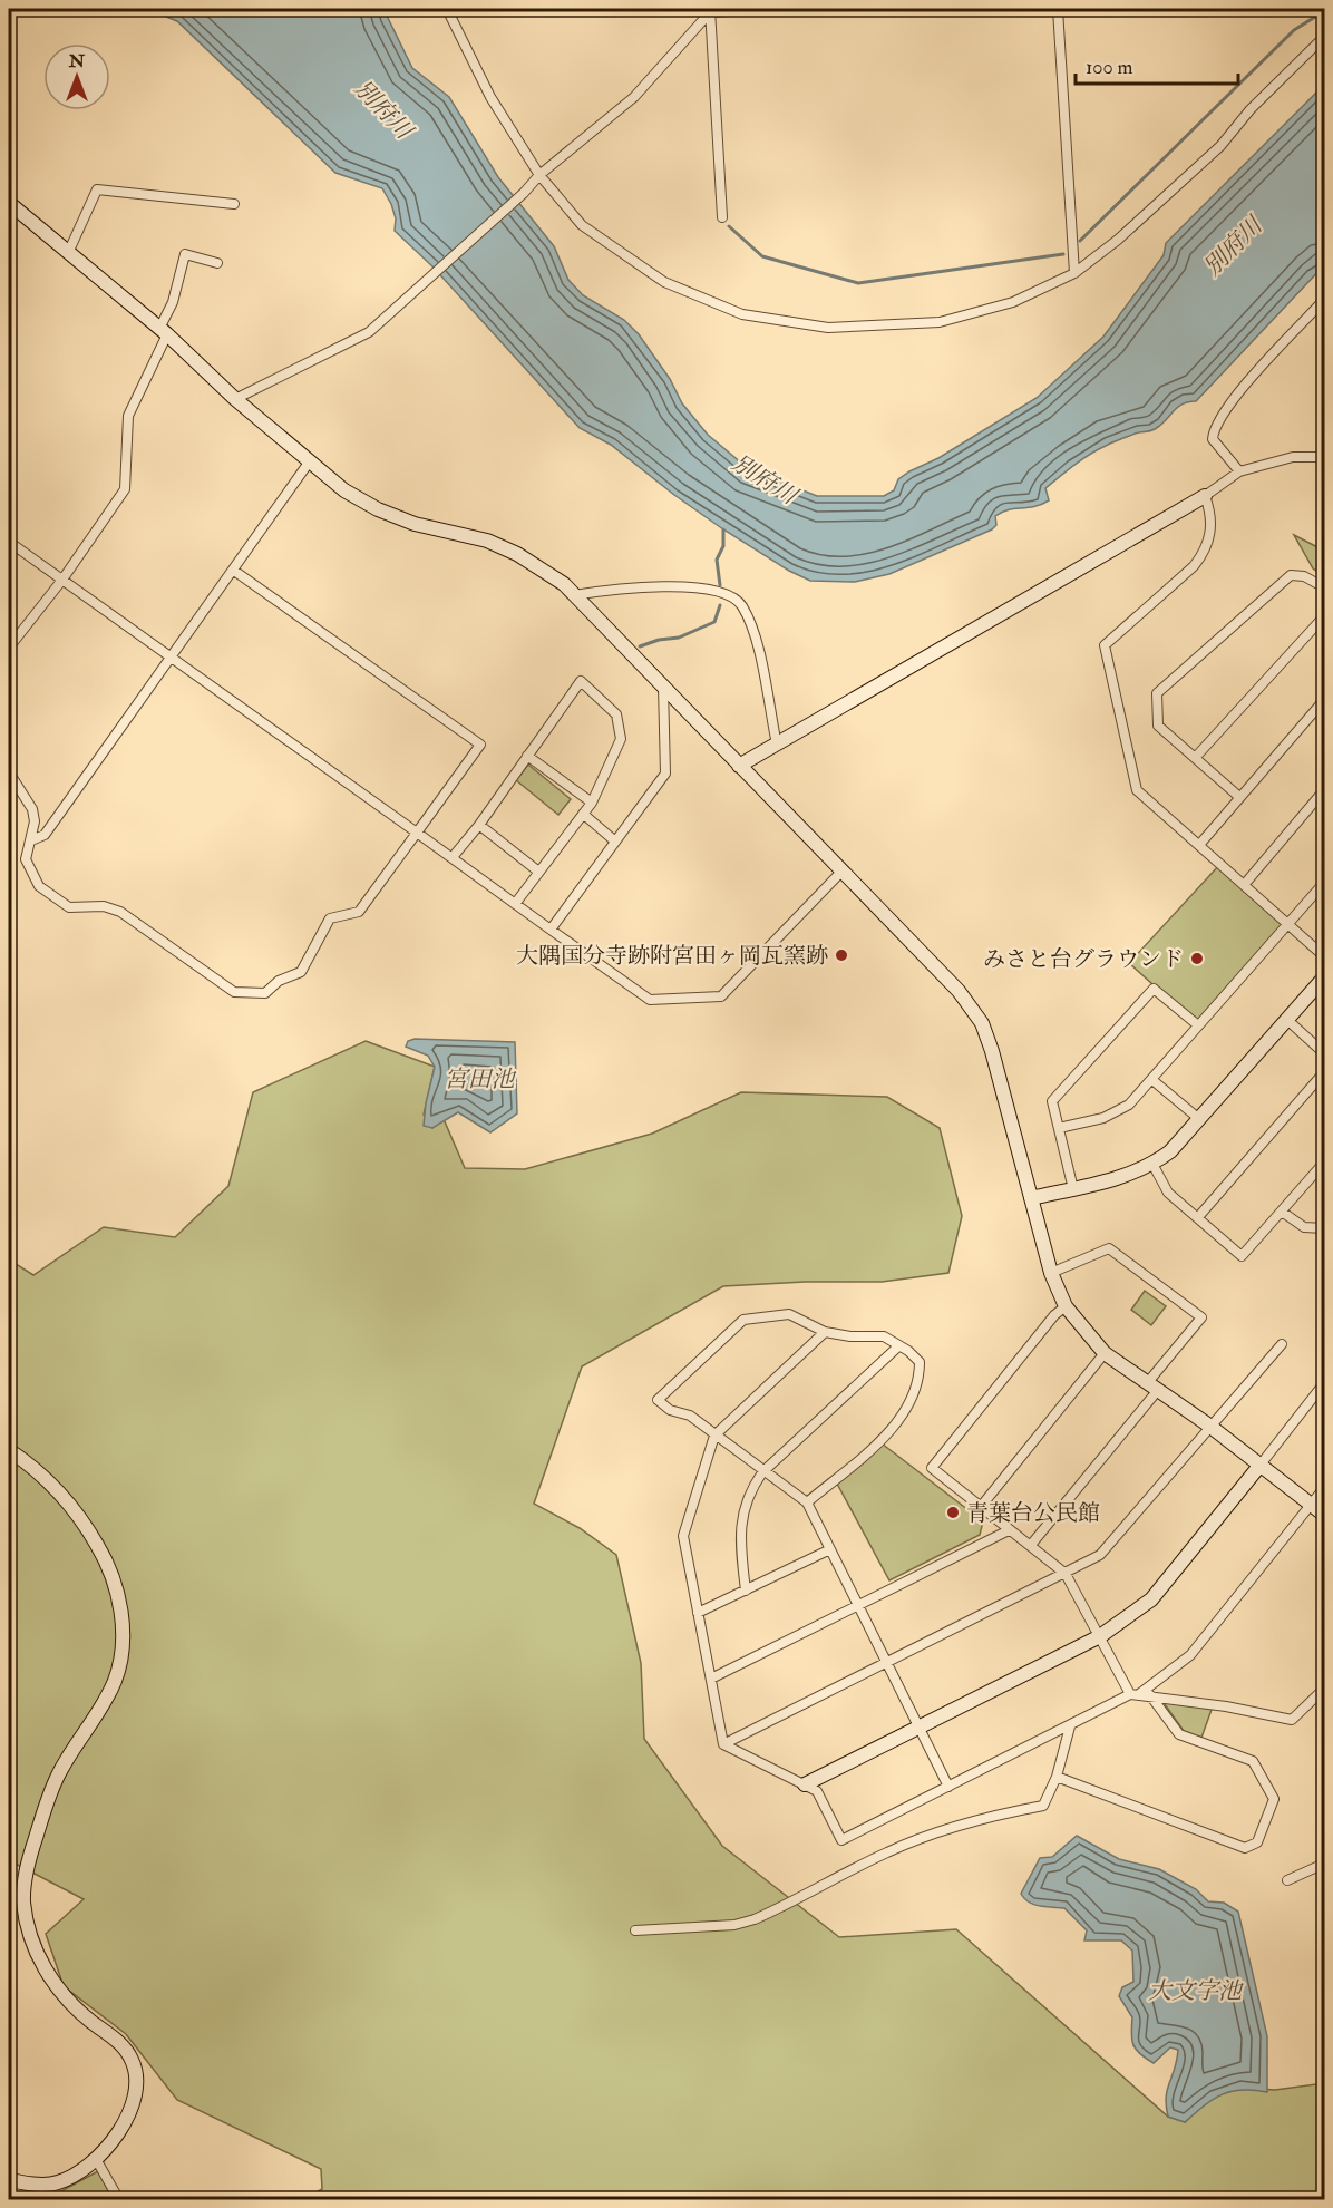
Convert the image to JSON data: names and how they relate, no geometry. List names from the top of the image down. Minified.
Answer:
{"water":["別府川","宮田池","大文字池"],"places":["大隅国分寺跡附宮田ヶ岡瓦窯跡","みさと台グラウンド","青葉台公民館"],"scale_bar":"100 m","north":"top"}
